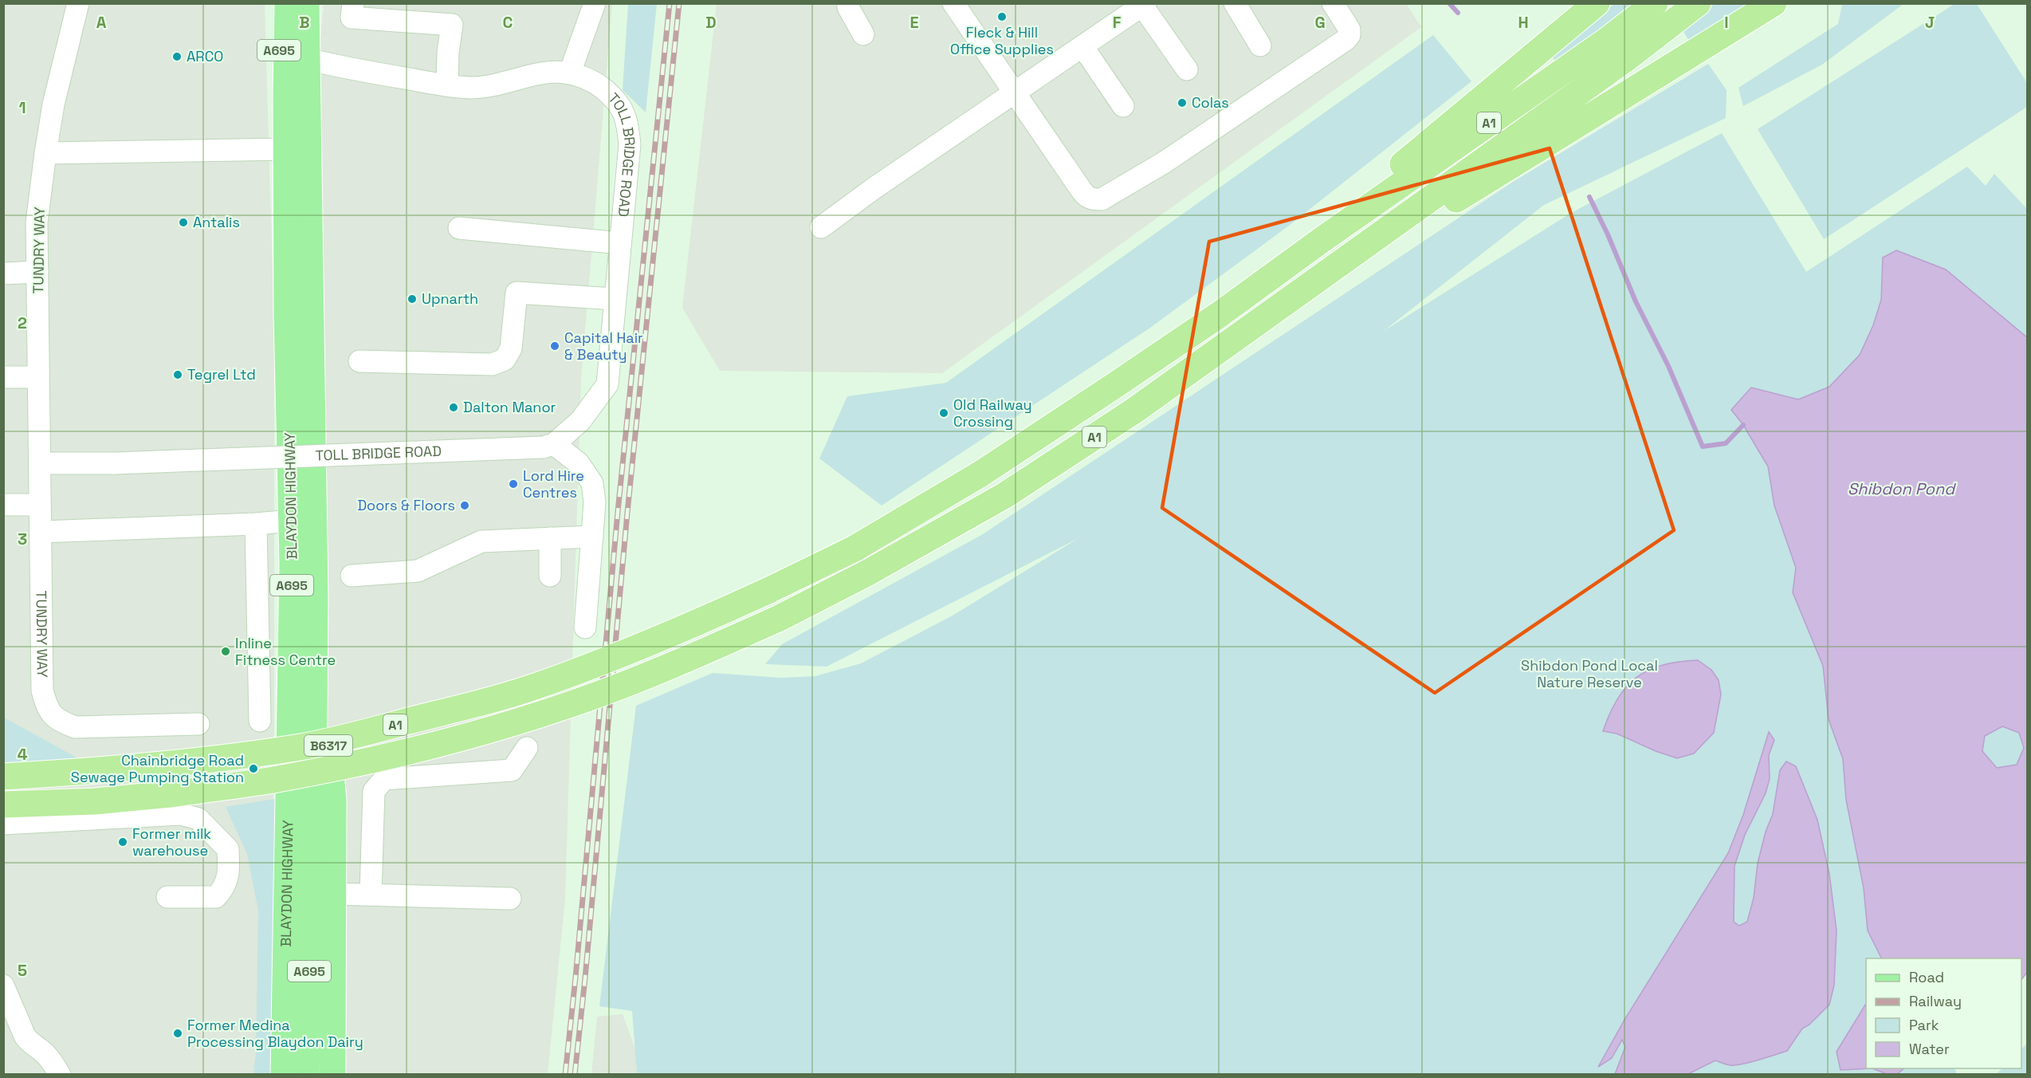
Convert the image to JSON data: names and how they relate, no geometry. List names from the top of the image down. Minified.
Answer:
{"streets":{"highway":["A1"],"main road":["A695","BLAYDON HIGHWAY","B6317"],"street":["TOLL BRIDGE ROAD","TUNDRY WAY"]},"crossings":[["A695","BLAYDON HIGHWAY"],["TOLL BRIDGE ROAD","TUNDRY WAY"],["TOLL BRIDGE ROAD","BLAYDON HIGHWAY"],["BLAYDON HIGHWAY","B6317"]],"water":["Shibdon Pond"],"parks":["Shibdon Pond Local Nature Reserve"],"places":["Fleck & Hill Office Supplies","ARCO","Colas","Antalis","Upnarth","Capital Hair & Beauty","Tegrel Ltd","Dalton Manor","Old Railway Crossing","Lord Hire Centres","Doors & Floors","Inline Fitness Centre","Chainbridge Road Sewage Pumping Station","Former milk warehouse","Former Medina Processing Blaydon Dairy"],"legend":["Road","Railway","Park","Water"],"grid":{"columns":["A","B","C","D","E","F","G","H","I","J"],"rows":["1","2","3","4","5"]}}
